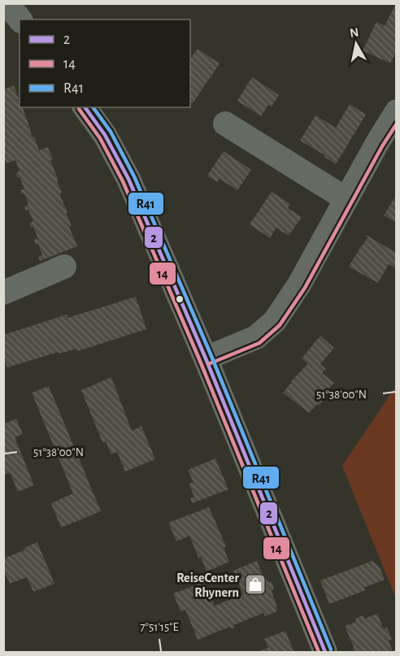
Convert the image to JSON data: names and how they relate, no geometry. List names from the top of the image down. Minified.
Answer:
{"places":{"shop":["ReiseCenter Rhynern"]},"lines":["transit line 2","transit line R41","transit line 14"],"legend":["2","14","R41"],"north":"top","coordinates":["51°38'00\"N","7°51'15\"E"]}
